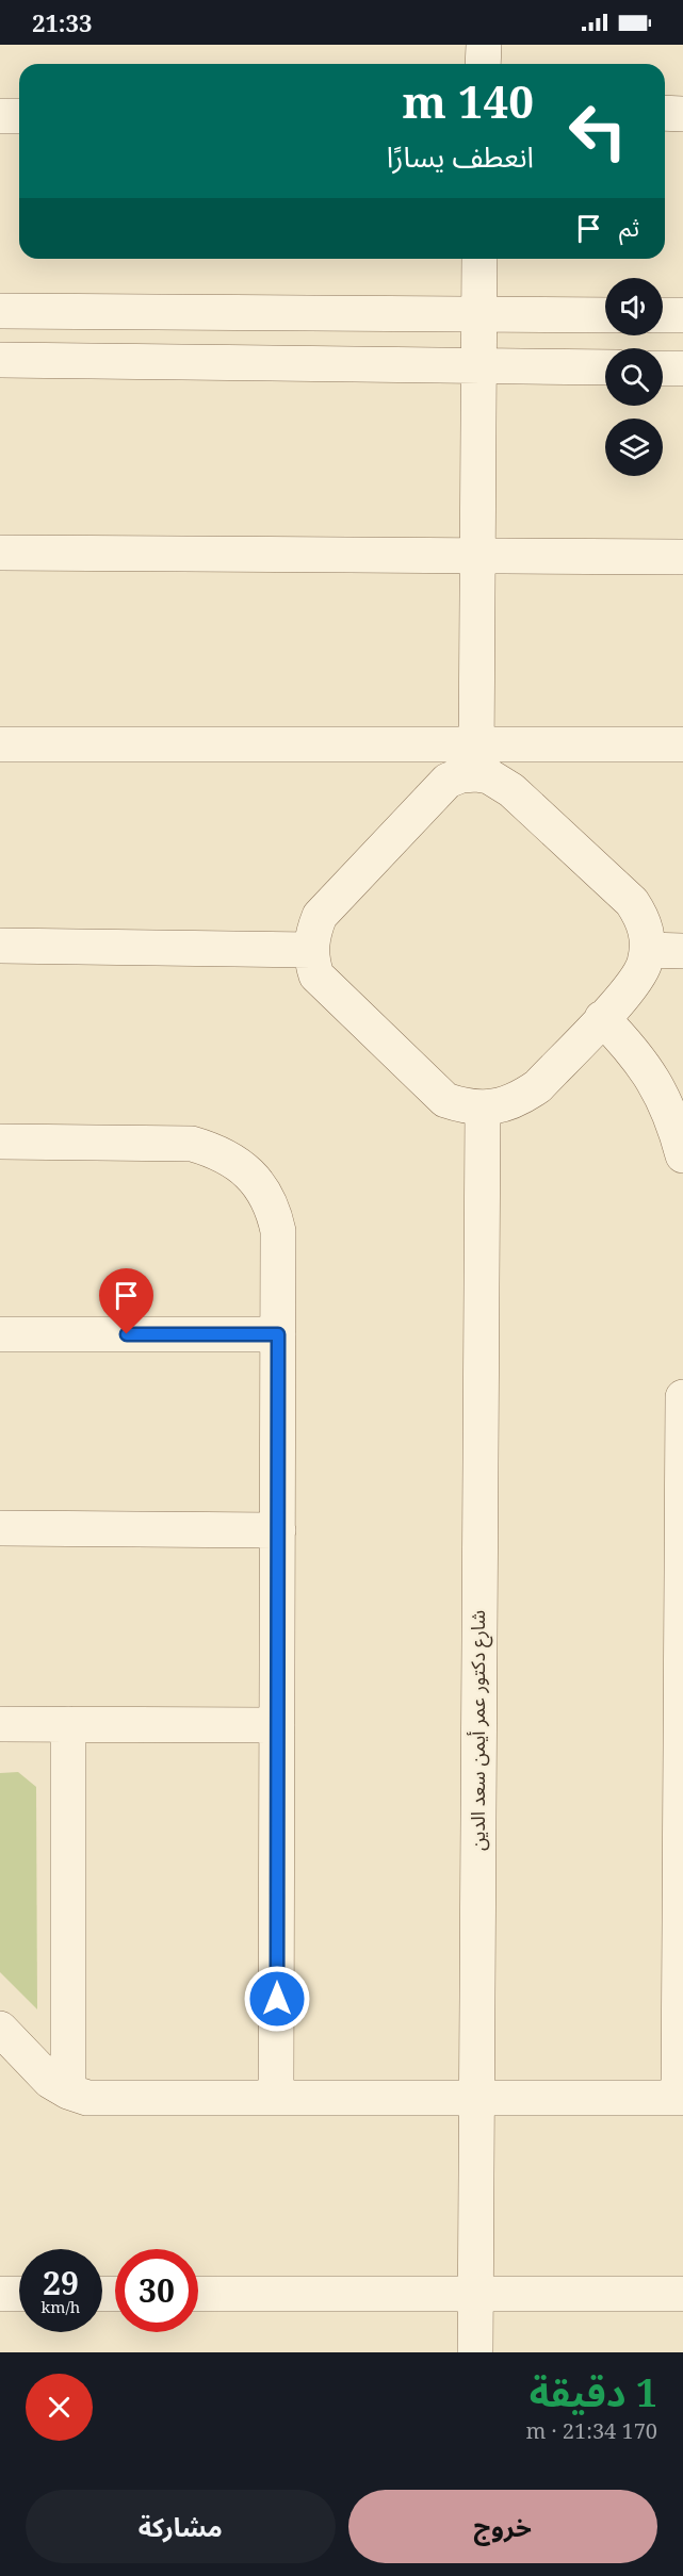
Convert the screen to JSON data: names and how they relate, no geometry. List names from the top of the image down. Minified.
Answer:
{"streets":{"street":["شارع دكتور عمر أيمن سعد الدين"]},"page":{"status":"21:33","turn":["140 m","انعطف يسارًا"],"then":"ثم","speed":"29 km/h","limit":"30","heading":["1 دقيقة","170 m · 21:34"],"buttons":["خروج","مشاركة"]}}
